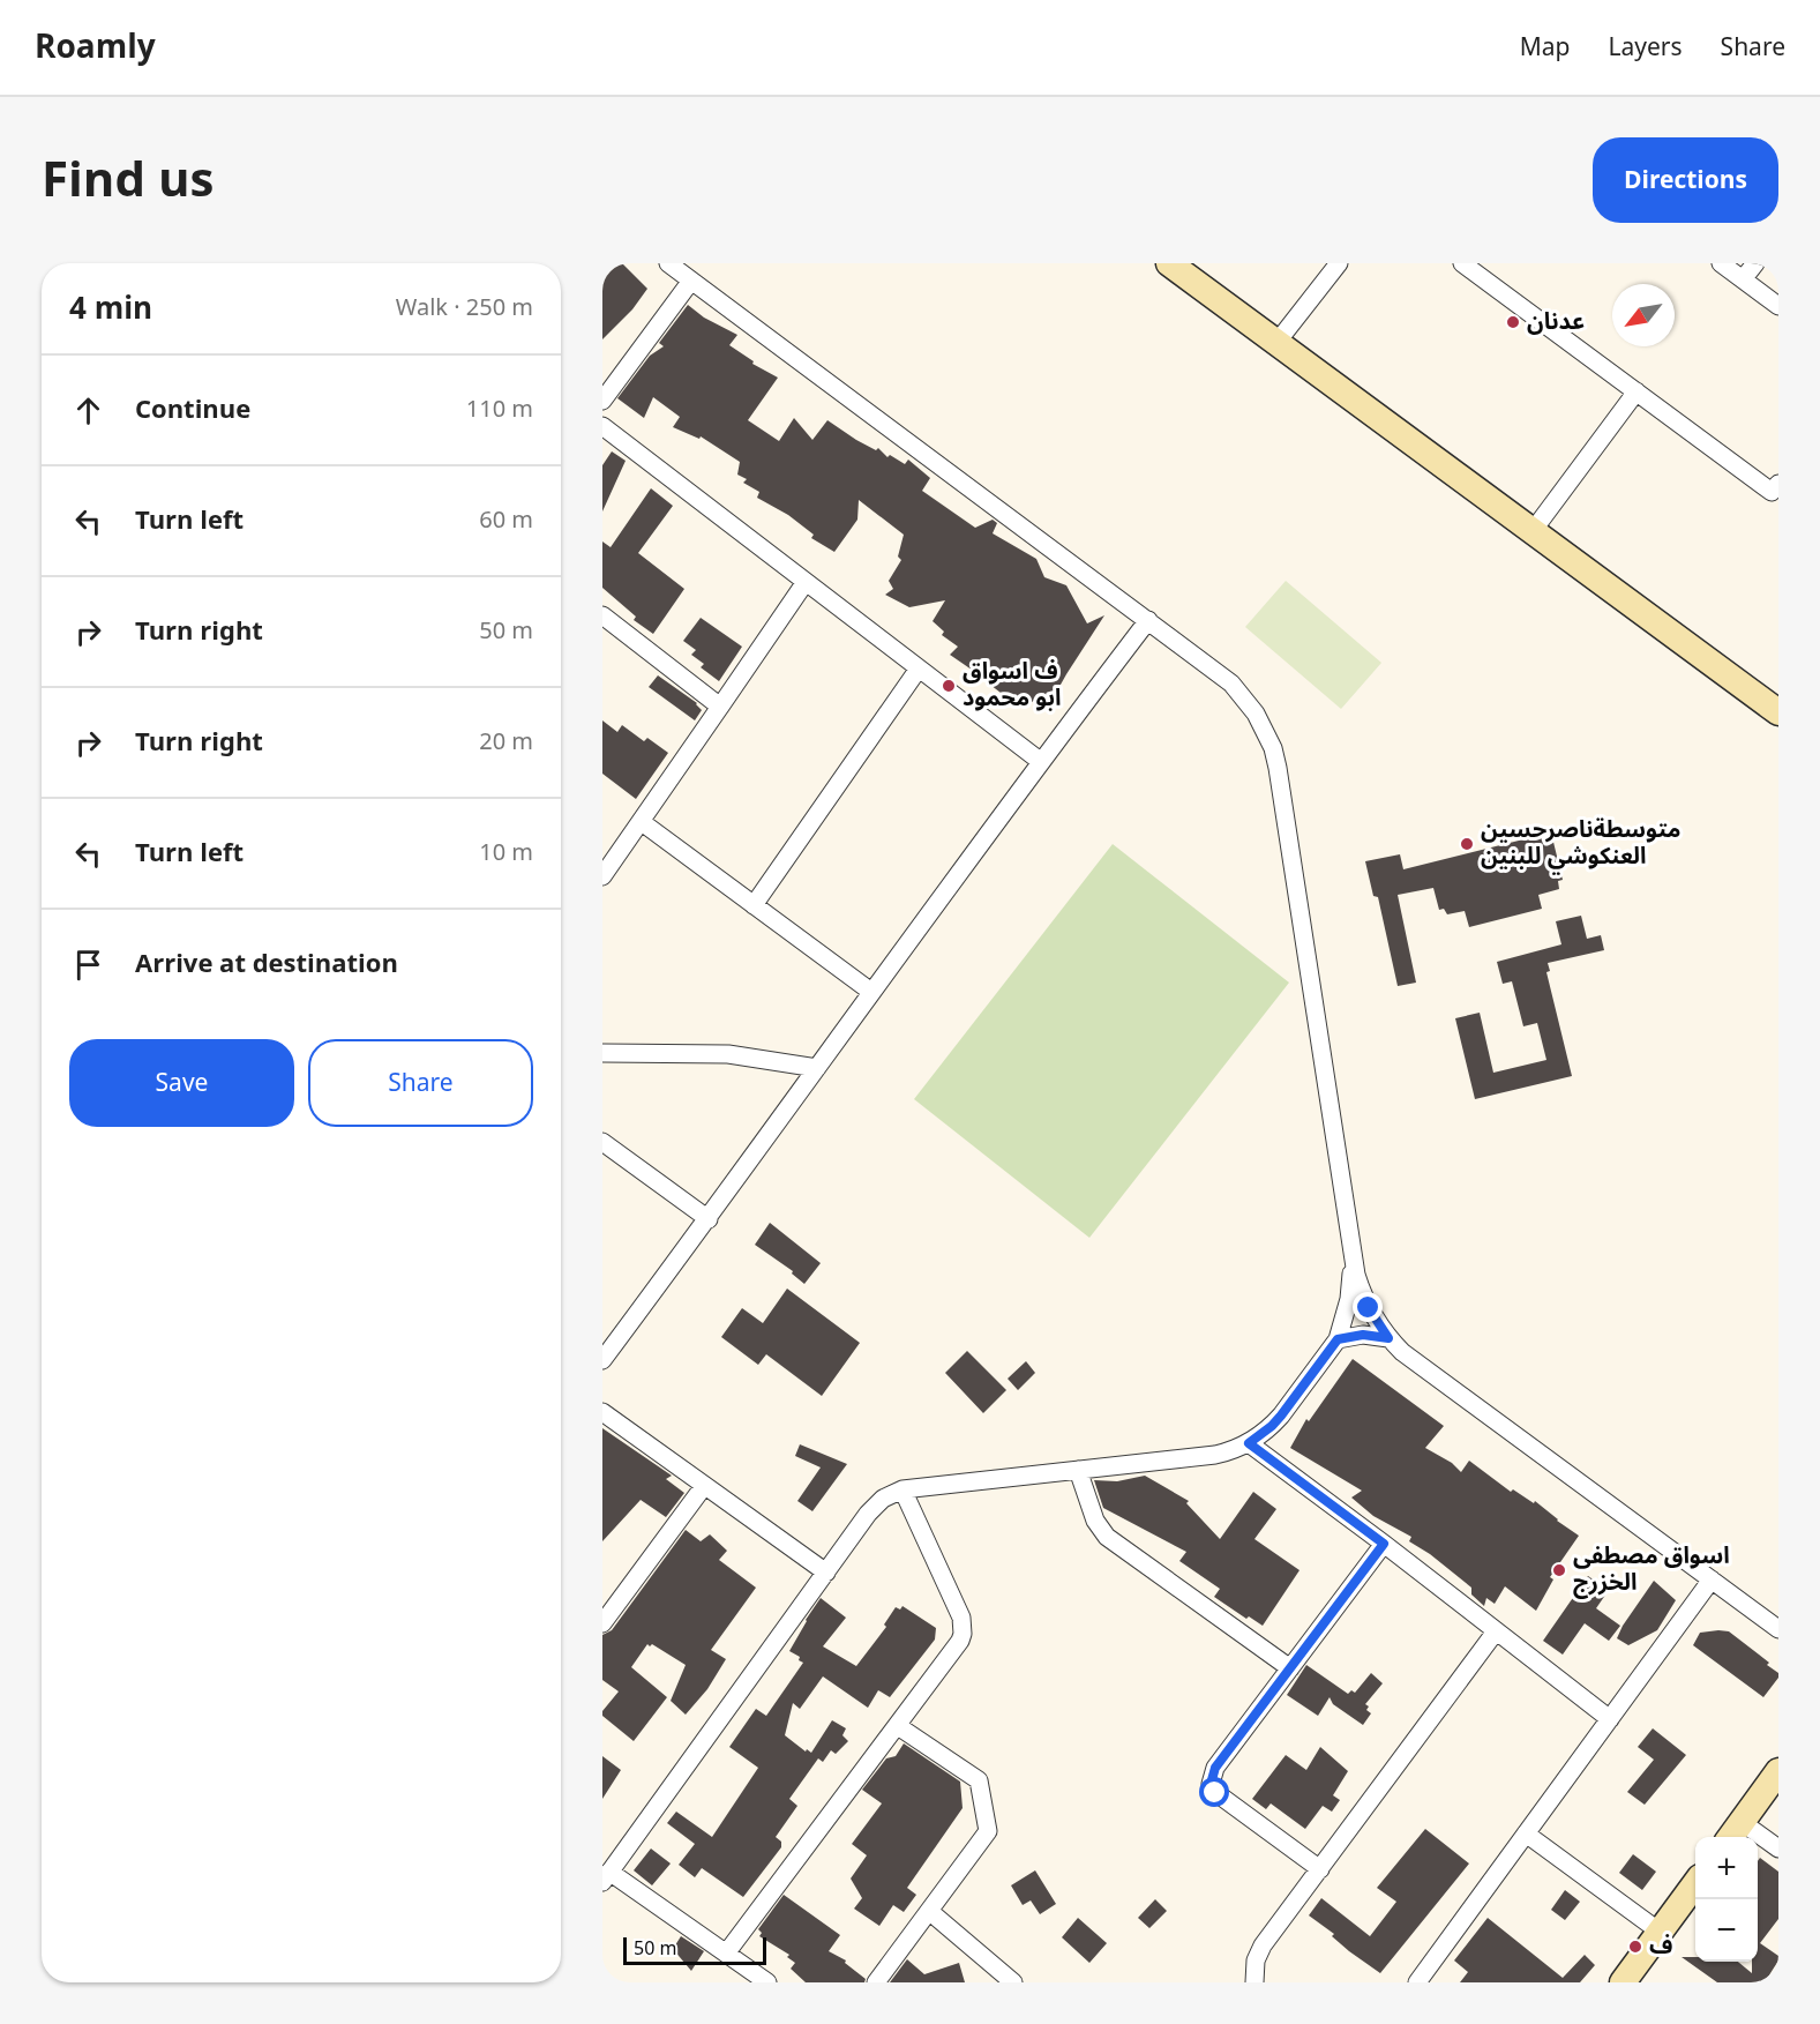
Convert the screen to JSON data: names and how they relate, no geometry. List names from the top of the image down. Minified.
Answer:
{"places":["عدنان","ف اسواق ابو محمود","متوسطةناصرحسين العنكوشي للبنين","اسواق مصطفى الخزرج","ف"],"scale_bar":"50 m","north":"bottom left","page":{"header":"Roamly","nav":["Map","Layers","Share"],"title":"Find us","buttons":["Directions",["Save","Share"]],"heading":["4 min","Walk · 250 m"],"list":[["Continue","110 m"],["Turn left","60 m"],["Turn right","50 m"],["Turn right","20 m"],["Turn left","10 m"],"Arrive at destination"],"map_buttons":["+","−"],"scale":"50 m"}}
